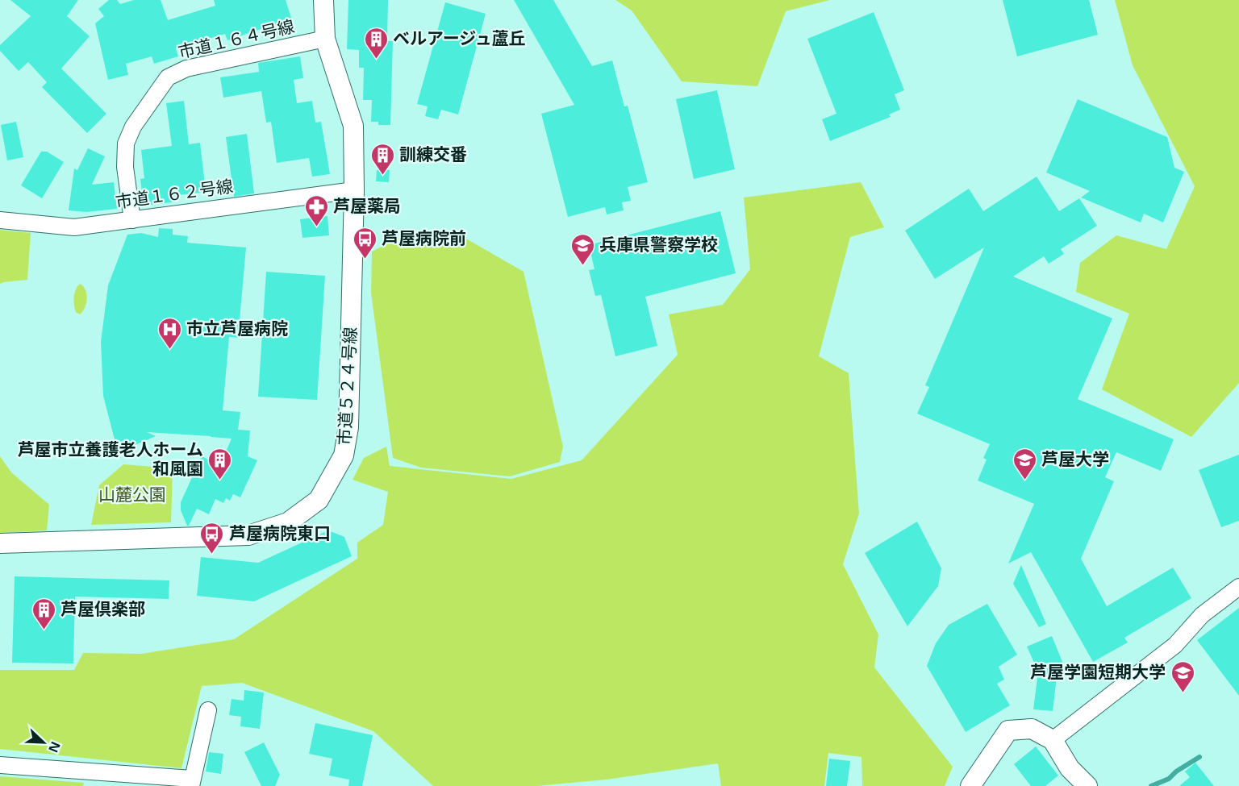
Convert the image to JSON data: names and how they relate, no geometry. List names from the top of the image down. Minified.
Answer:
{"streets":{"street":["市道１６４号線","市道１６２号線","市道５２４号線"]},"crossings":[["市道１６４号線","市道１６２号線"],["市道１６４号線","市道５２４号線"],["市道１６２号線","市道５２４号線"]],"parks":["山麓公園"],"places":{"building":["ベルアージュ蘆丘","訓練交番","芦屋市立養護老人ホーム 和風園","芦屋倶楽部"],"pharmacy":["芦屋薬局"],"bus stop":["芦屋病院前","芦屋病院東口"],"school or university":["兵庫県警察学校","芦屋大学","芦屋学園短期大学"],"hospital":["市立芦屋病院"]},"north":"bottom right"}
